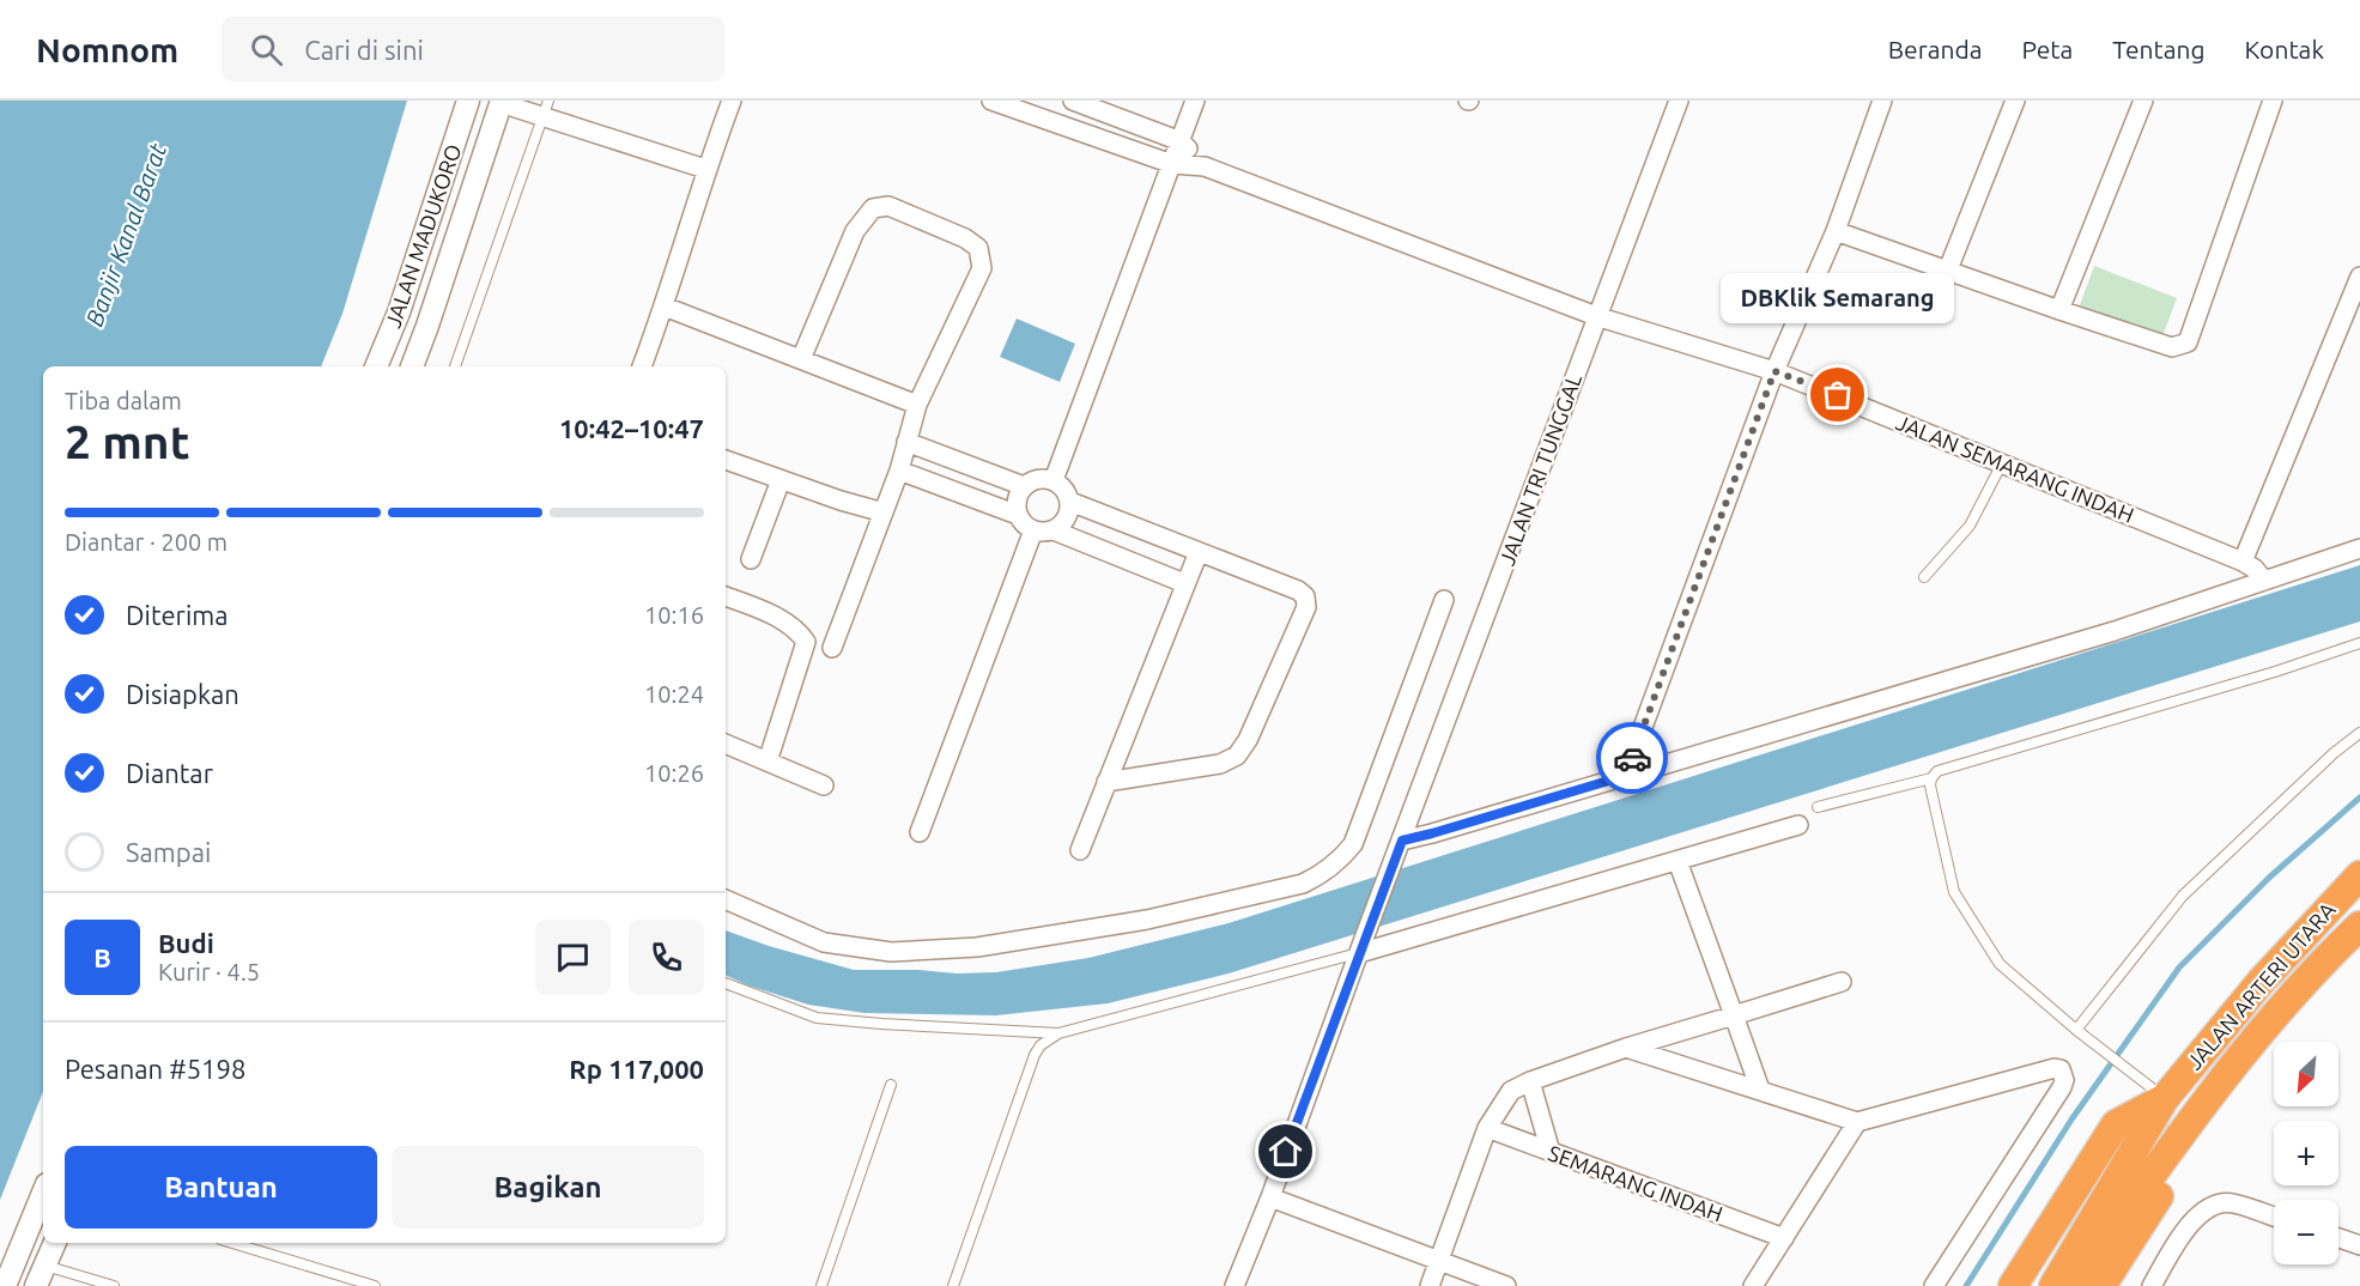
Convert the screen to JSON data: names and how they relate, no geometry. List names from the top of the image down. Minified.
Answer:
{"streets":{"highway":["JALAN ARTERI UTARA"],"street":["JALAN MADUKORO","JALAN SEMARANG INDAH","JALAN TRI TUNGGAL","SEMARANG INDAH"]},"crossings":[["JALAN SEMARANG INDAH","JALAN TRI TUNGGAL"]],"water":["Banjir Kanal Barat"],"places":["DBKlik Semarang"],"north":"bottom left","page":{"header":"Nomnom","search":"Cari di sini","nav":["Beranda","Peta","Tentang","Kontak"],"bubble":"DBKlik Semarang","heading":["2 mnt","Tiba dalam","10:42–10:47"],"panel":["Budi","Kurir · 4.5","Pesanan #5198","Rp 117,000"],"bar":"Diantar · 200 m","list":[["Diterima","10:16"],["Disiapkan","10:24"],["Diantar","10:26"],"Sampai"],"round":"B","map_buttons":["+","−"],"buttons":["Bantuan","Bagikan"]}}
